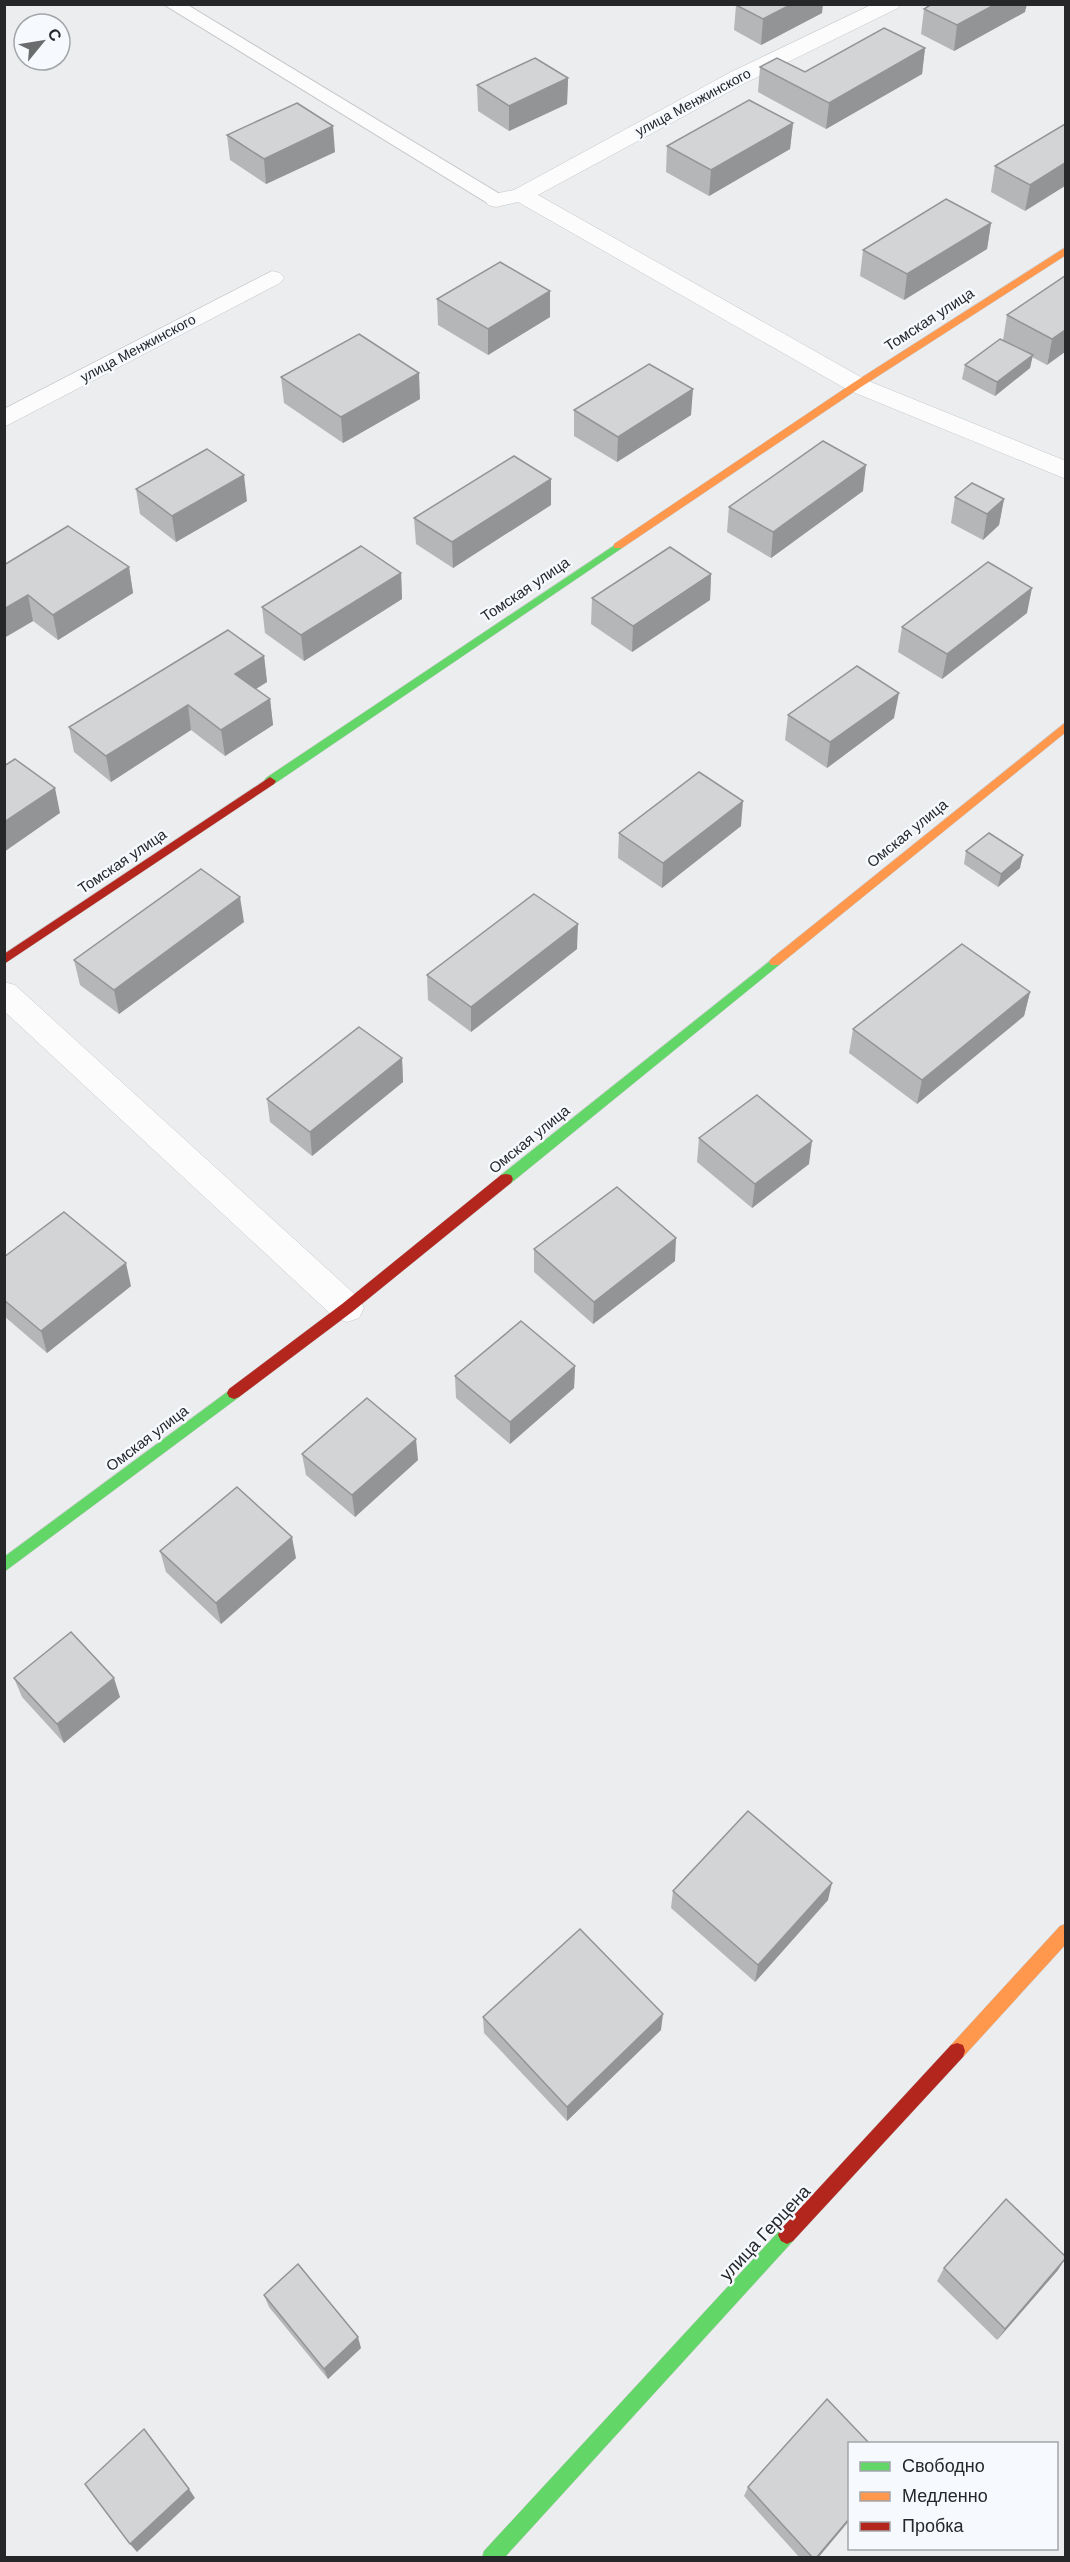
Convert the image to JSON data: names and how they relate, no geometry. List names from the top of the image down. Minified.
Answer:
{"streets":{"street":["улица Менжинского","Томская улица","Омская улица","улица Герцена"]},"legend":["Свободно","Медленно","Пробка"],"north":"top right"}
